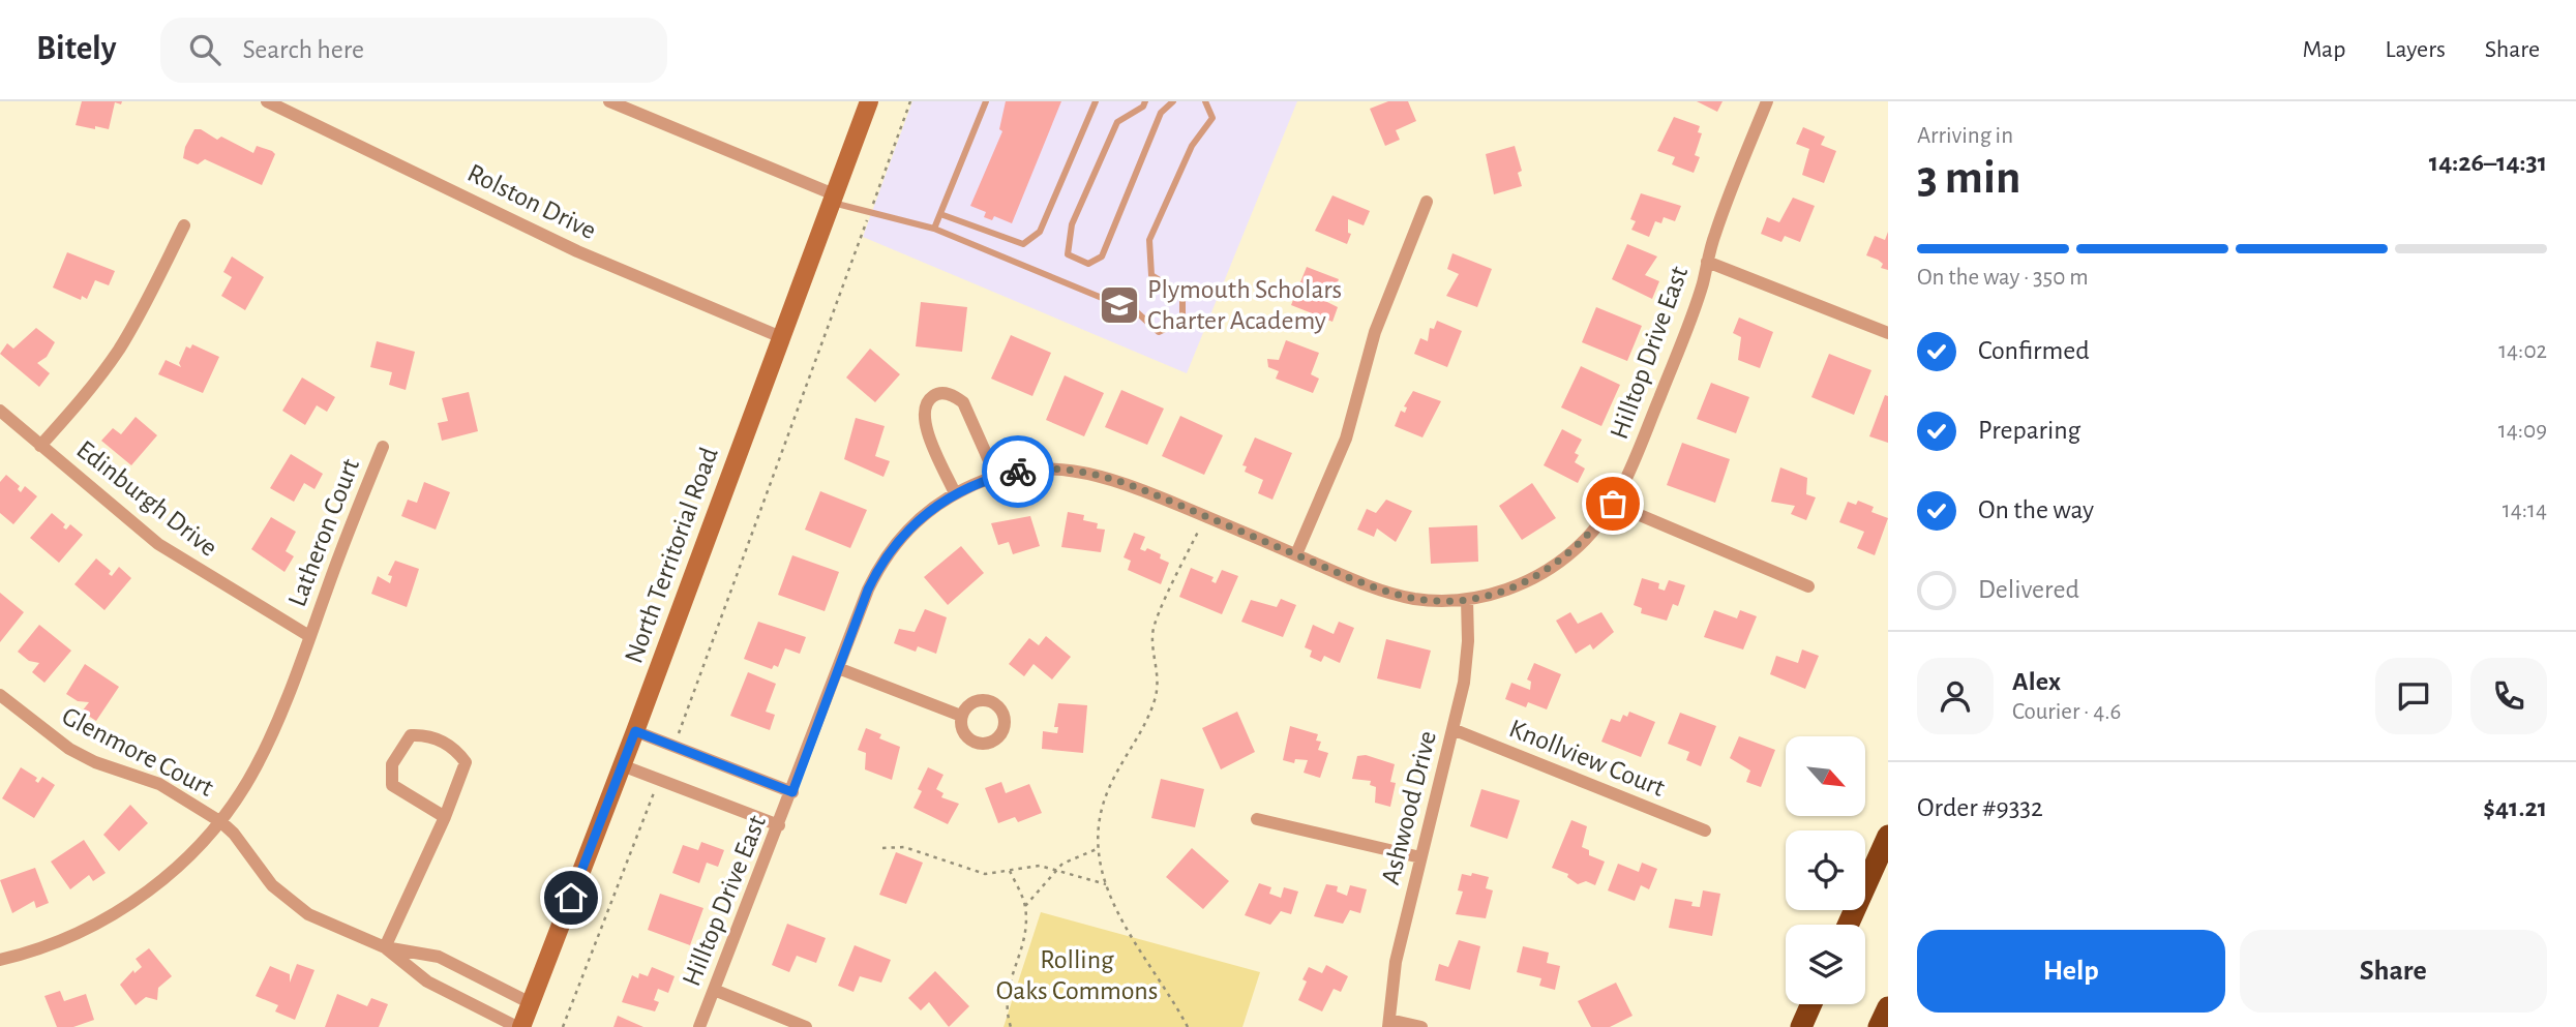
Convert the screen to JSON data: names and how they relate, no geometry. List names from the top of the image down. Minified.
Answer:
{"streets":{"main road":["North Territorial Road"],"street":["Rolston Drive","Hilltop Drive East","Edinburgh Drive","Latheron Court","Glenmore Court","Knollview Court","Ashwood Drive"]},"crossings":[["Rolston Drive","North Territorial Road"],["Hilltop Drive East","Ashwood Drive"],["Edinburgh Drive","Latheron Court"],["Latheron Court","Glenmore Court"],["Knollview Court","Ashwood Drive"]],"parks":["Rolling Oaks Commons"],"places":{"school or university":["Plymouth Scholars Charter Academy"]},"north":"bottom right","page":{"header":"Bitely","search":"Search here","nav":["Map","Layers","Share"],"heading":["3 min","Arriving in","14:26–14:31"],"panel":["Alex","Courier · 4.6","Order #9332","$41.21"],"bar":"On the way · 350 m","list":[["Confirmed","14:02"],["Preparing","14:09"],["On the way","14:14"],"Delivered"],"buttons":["Help","Share"]}}
